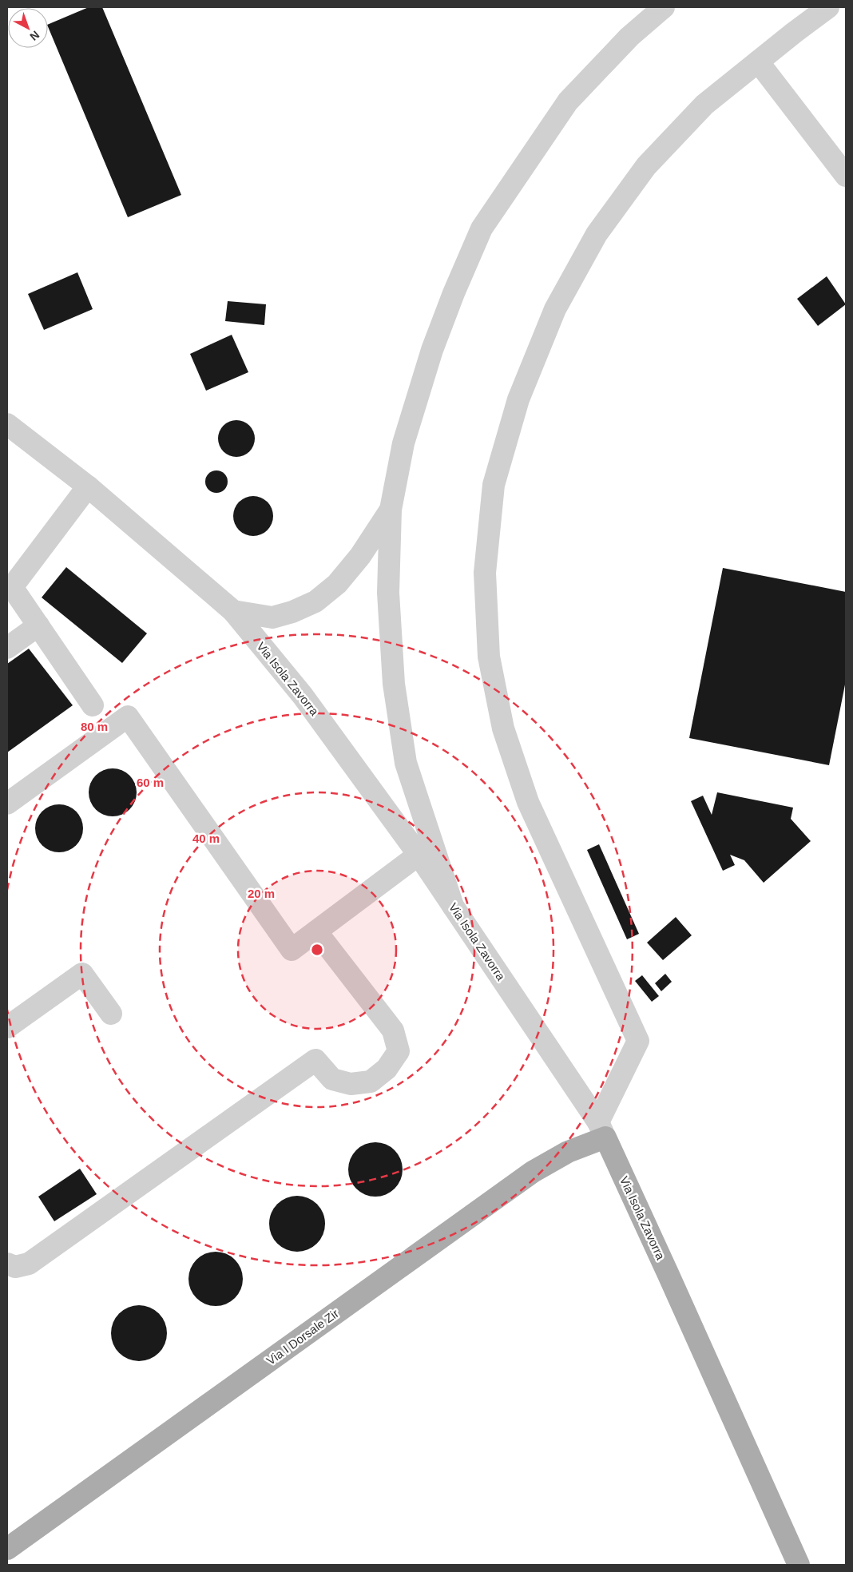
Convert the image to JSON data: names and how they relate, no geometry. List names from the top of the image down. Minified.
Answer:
{"streets":{"main road":["Via Isola Zavorra","Via I Dorsale Zir"]},"crossings":[["Via Isola Zavorra","Via I Dorsale Zir"]],"north":"bottom right","rings":["80 m","60 m","40 m","20 m"]}
